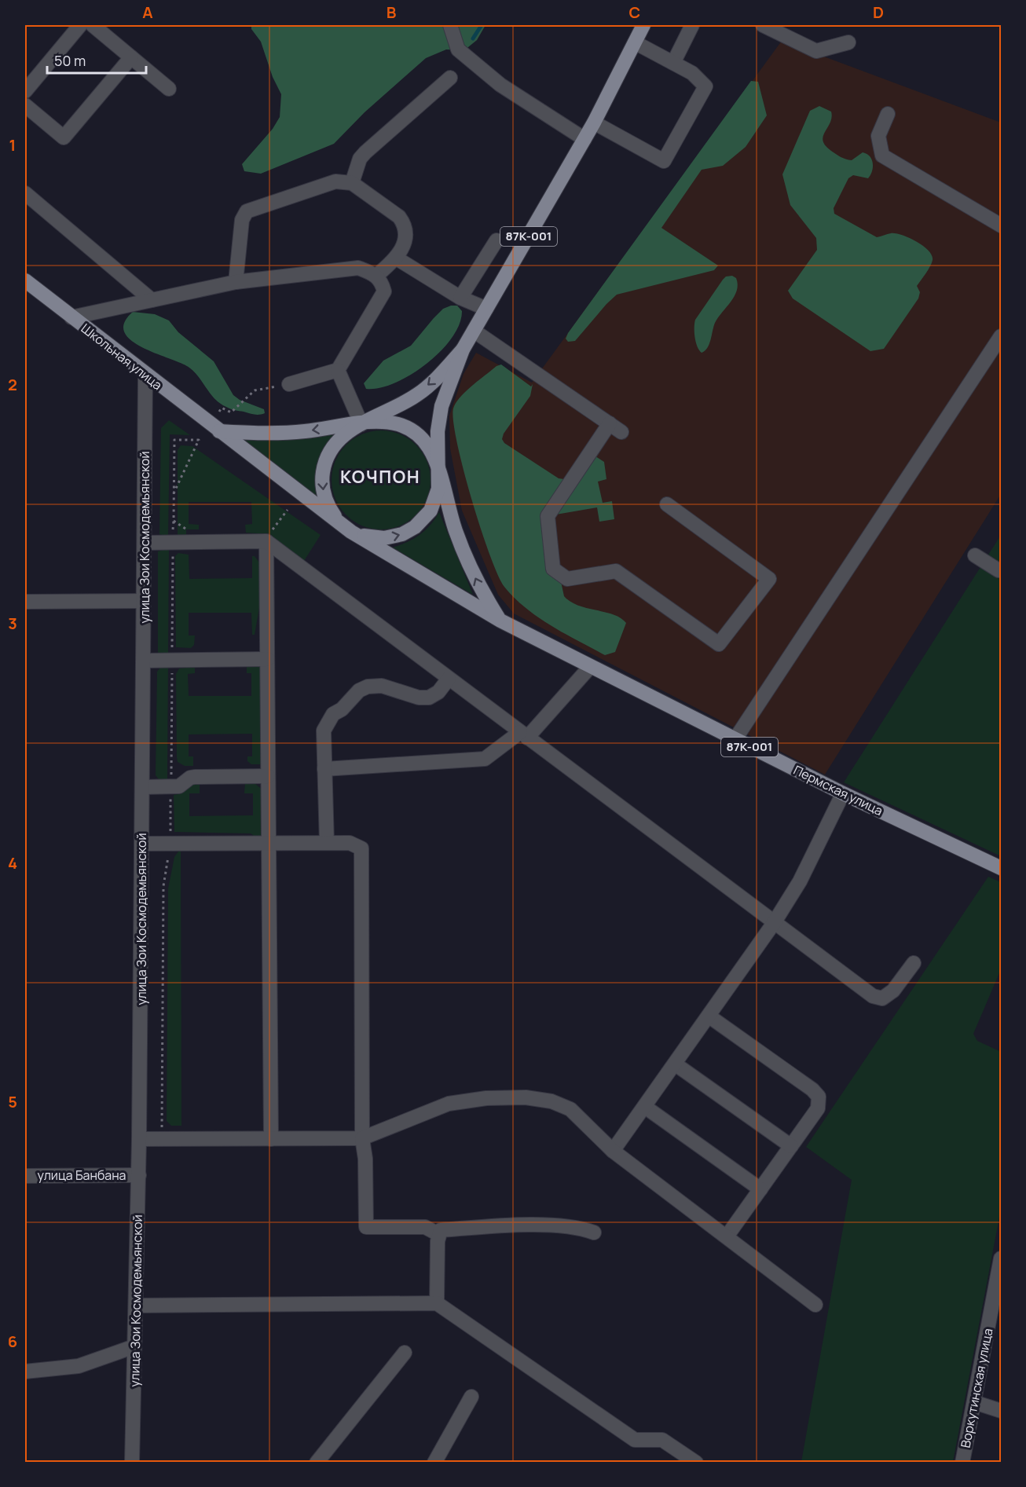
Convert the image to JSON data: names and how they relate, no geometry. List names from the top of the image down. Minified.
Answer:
{"streets":{"main road":["87К-001","Школьная улица","Пермская улица"],"street":["улица Зои Космодемьянской","улица Банбана","Воркутинская улица"]},"crossings":[["87К-001","Школьная улица"],["87К-001","Пермская улица"],["Школьная улица","улица Зои Космодемьянской"],["улица Зои Космодемьянской","улица Банбана"]],"districts":["КОЧПОН"],"scale_bar":"50 m","grid":{"columns":["A","B","C","D"],"rows":["1","2","3","4","5","6"]}}
